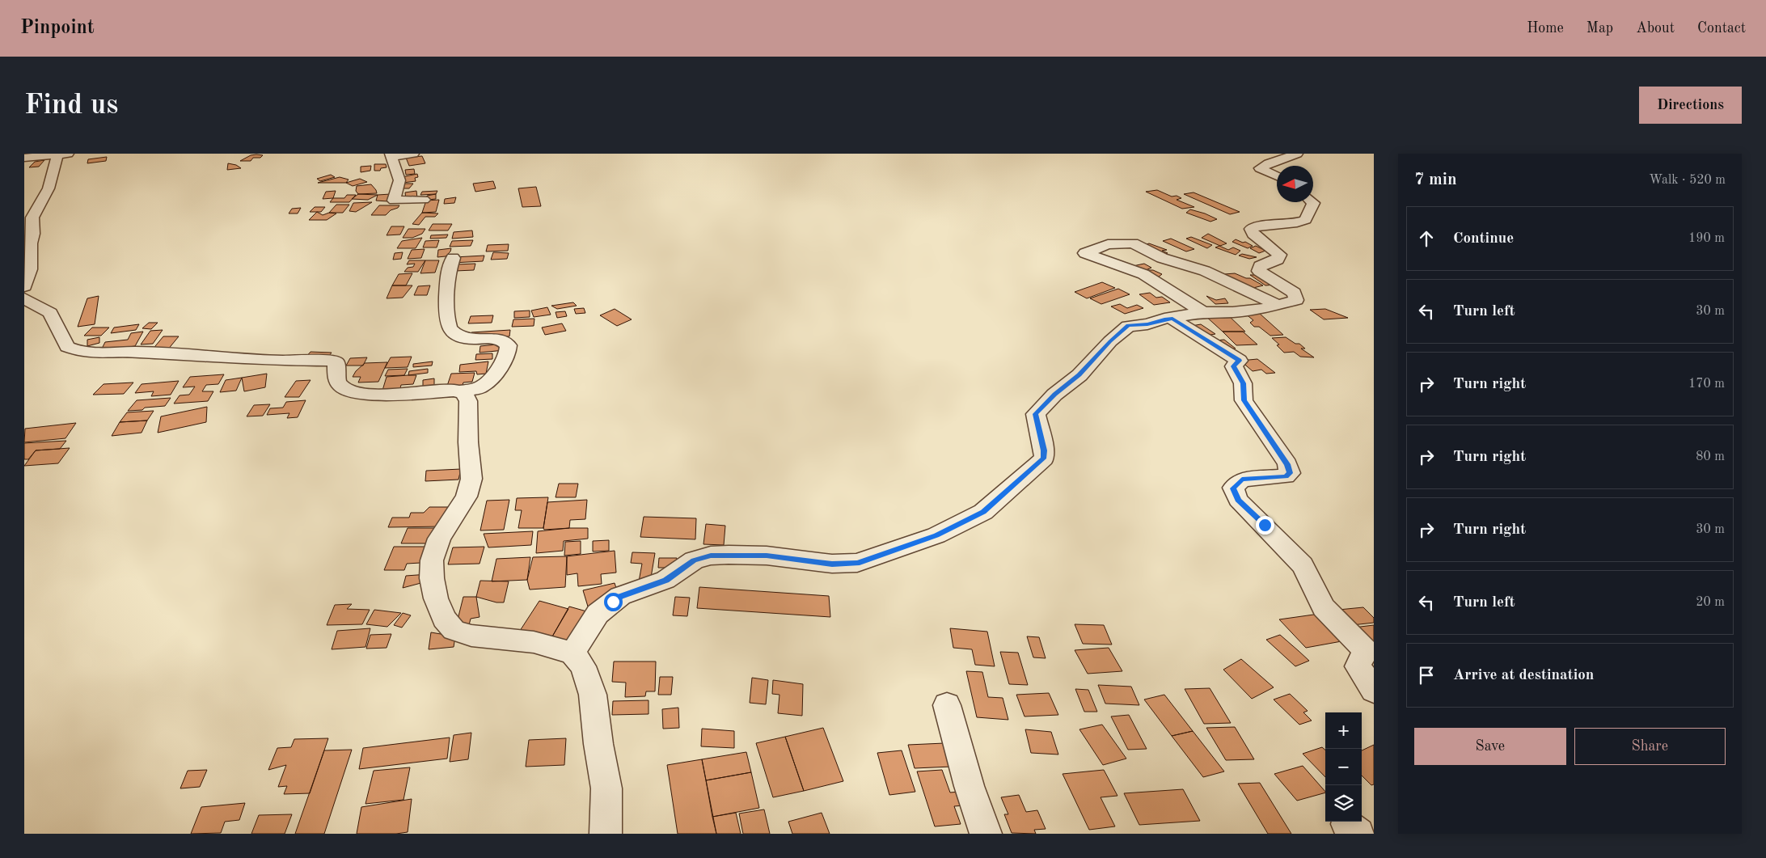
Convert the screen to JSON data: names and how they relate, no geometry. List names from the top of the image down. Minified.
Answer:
{"north":"left","page":{"header":"Pinpoint","nav":["Home","Map","About","Contact"],"buttons":["Directions",["Save","Share"]],"title":"Find us","heading":["7 min","Walk · 520 m"],"list":[["Continue","190 m"],["Turn left","30 m"],["Turn right","170 m"],["Turn right","80 m"],["Turn right","30 m"],["Turn left","20 m"],"Arrive at destination"],"map_buttons":["+","−"]}}
